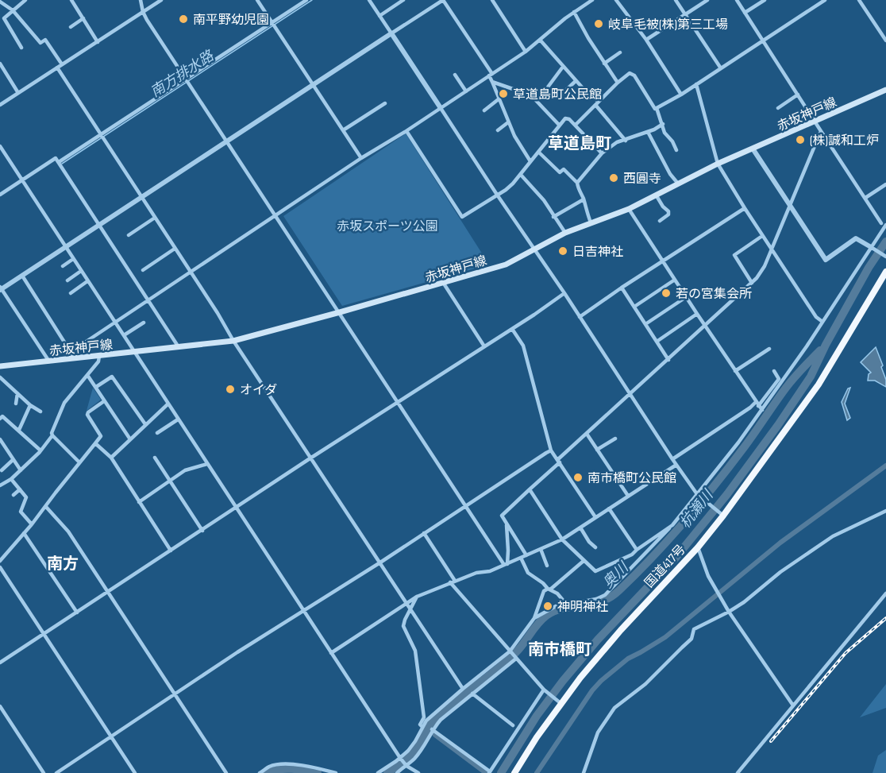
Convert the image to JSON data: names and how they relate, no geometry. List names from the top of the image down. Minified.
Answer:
{"streets":{"highway":["国道417号"],"main road":["赤坂神戸線"]},"districts":["草道島町","南方","南市橋町"],"water":["南方排水路","杭瀬川","奥川"],"parks":["赤坂スポーツ公園"],"places":["南平野幼児園","岐阜毛被(株)第三工場","草道島町公民館","(株)誠和工炉","西圓寺","日吉神社","若の宮集会所","オイダ","南市橋町公民館","神明神社"]}
